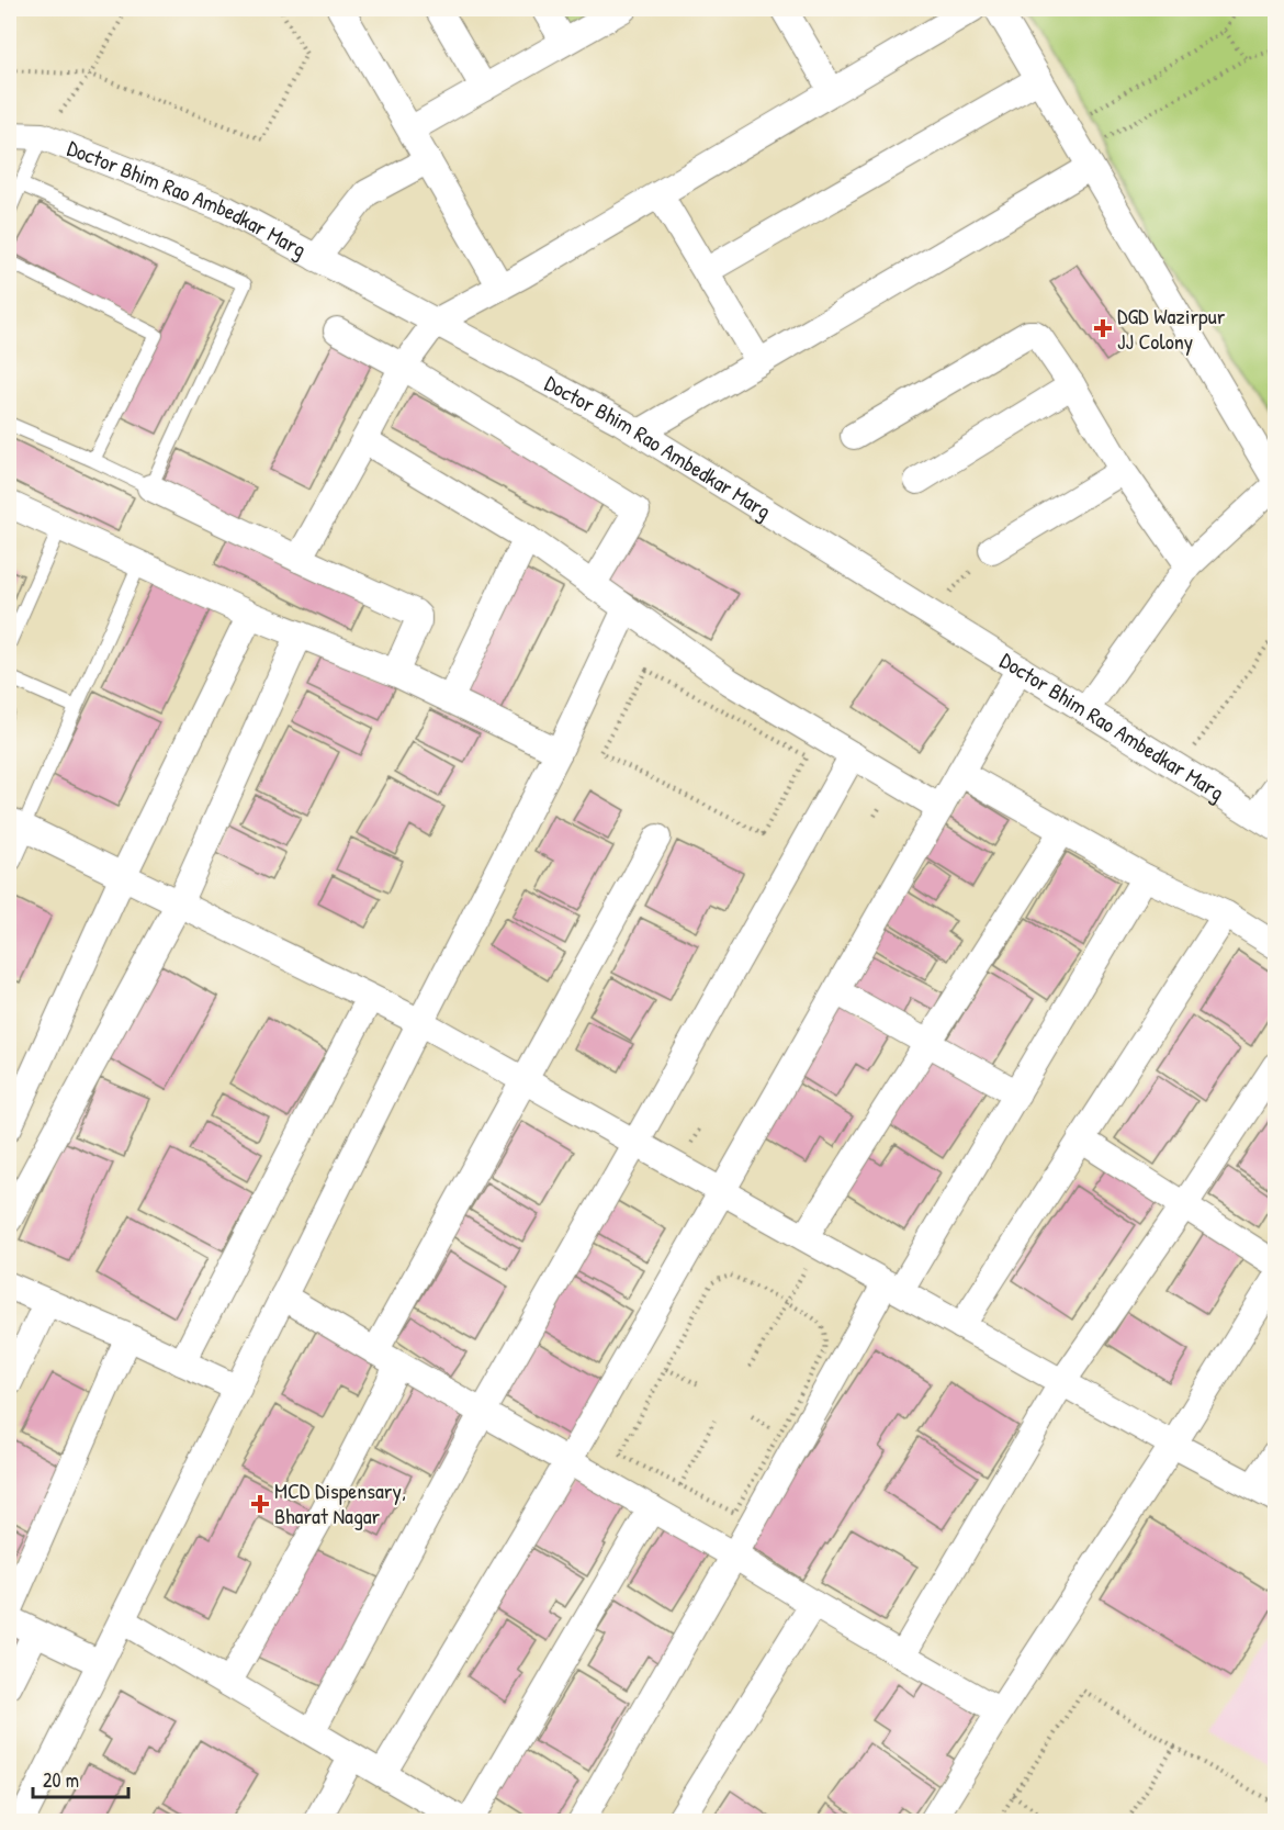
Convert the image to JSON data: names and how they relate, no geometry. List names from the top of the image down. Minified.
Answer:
{"streets":{"street":["Doctor Bhim Rao Ambedkar Marg"]},"places":{"health":["DGD Wazirpur JJ Colony","MCD Dispensary, Bharat Nagar"]},"scale_bar":"20 m"}
